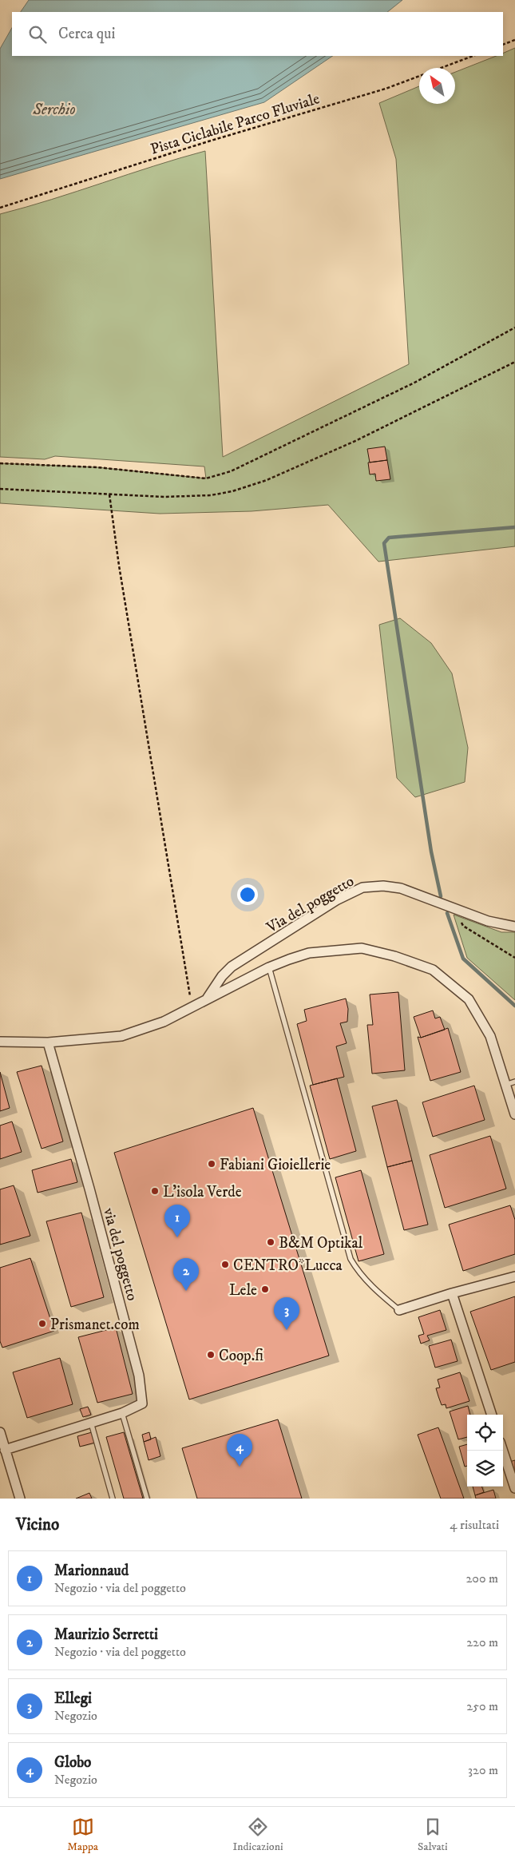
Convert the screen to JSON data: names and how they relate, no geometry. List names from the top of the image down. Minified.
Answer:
{"streets":{"street":["Via del poggetto","via del poggetto"],"path":["Pista Ciclabile Parco Fluviale"]},"water":["Serchio"],"places":["Fabiani Gioiellerie","L'isola Verde","B&M Optikal","CENTRO*Lucca","Lele","Prismanet.com","Coop.fi"],"north":"top left","page":{"search":"Cerca qui","pins":["1","2","3","4"],"heading":["Vicino","4 risultati"],"list":[{"mark":"1","name":"Marionnaud","note":"Negozio · via del poggetto","value":"200 m"},{"mark":"2","name":"Maurizio Serretti","note":"Negozio · via del poggetto","value":"220 m"},{"mark":"3","name":"Ellegi","note":"Negozio","value":"250 m"},{"mark":"4","name":"Globo","note":"Negozio","value":"320 m"}],"nav":["Mappa","Indicazioni","Salvati"]}}
